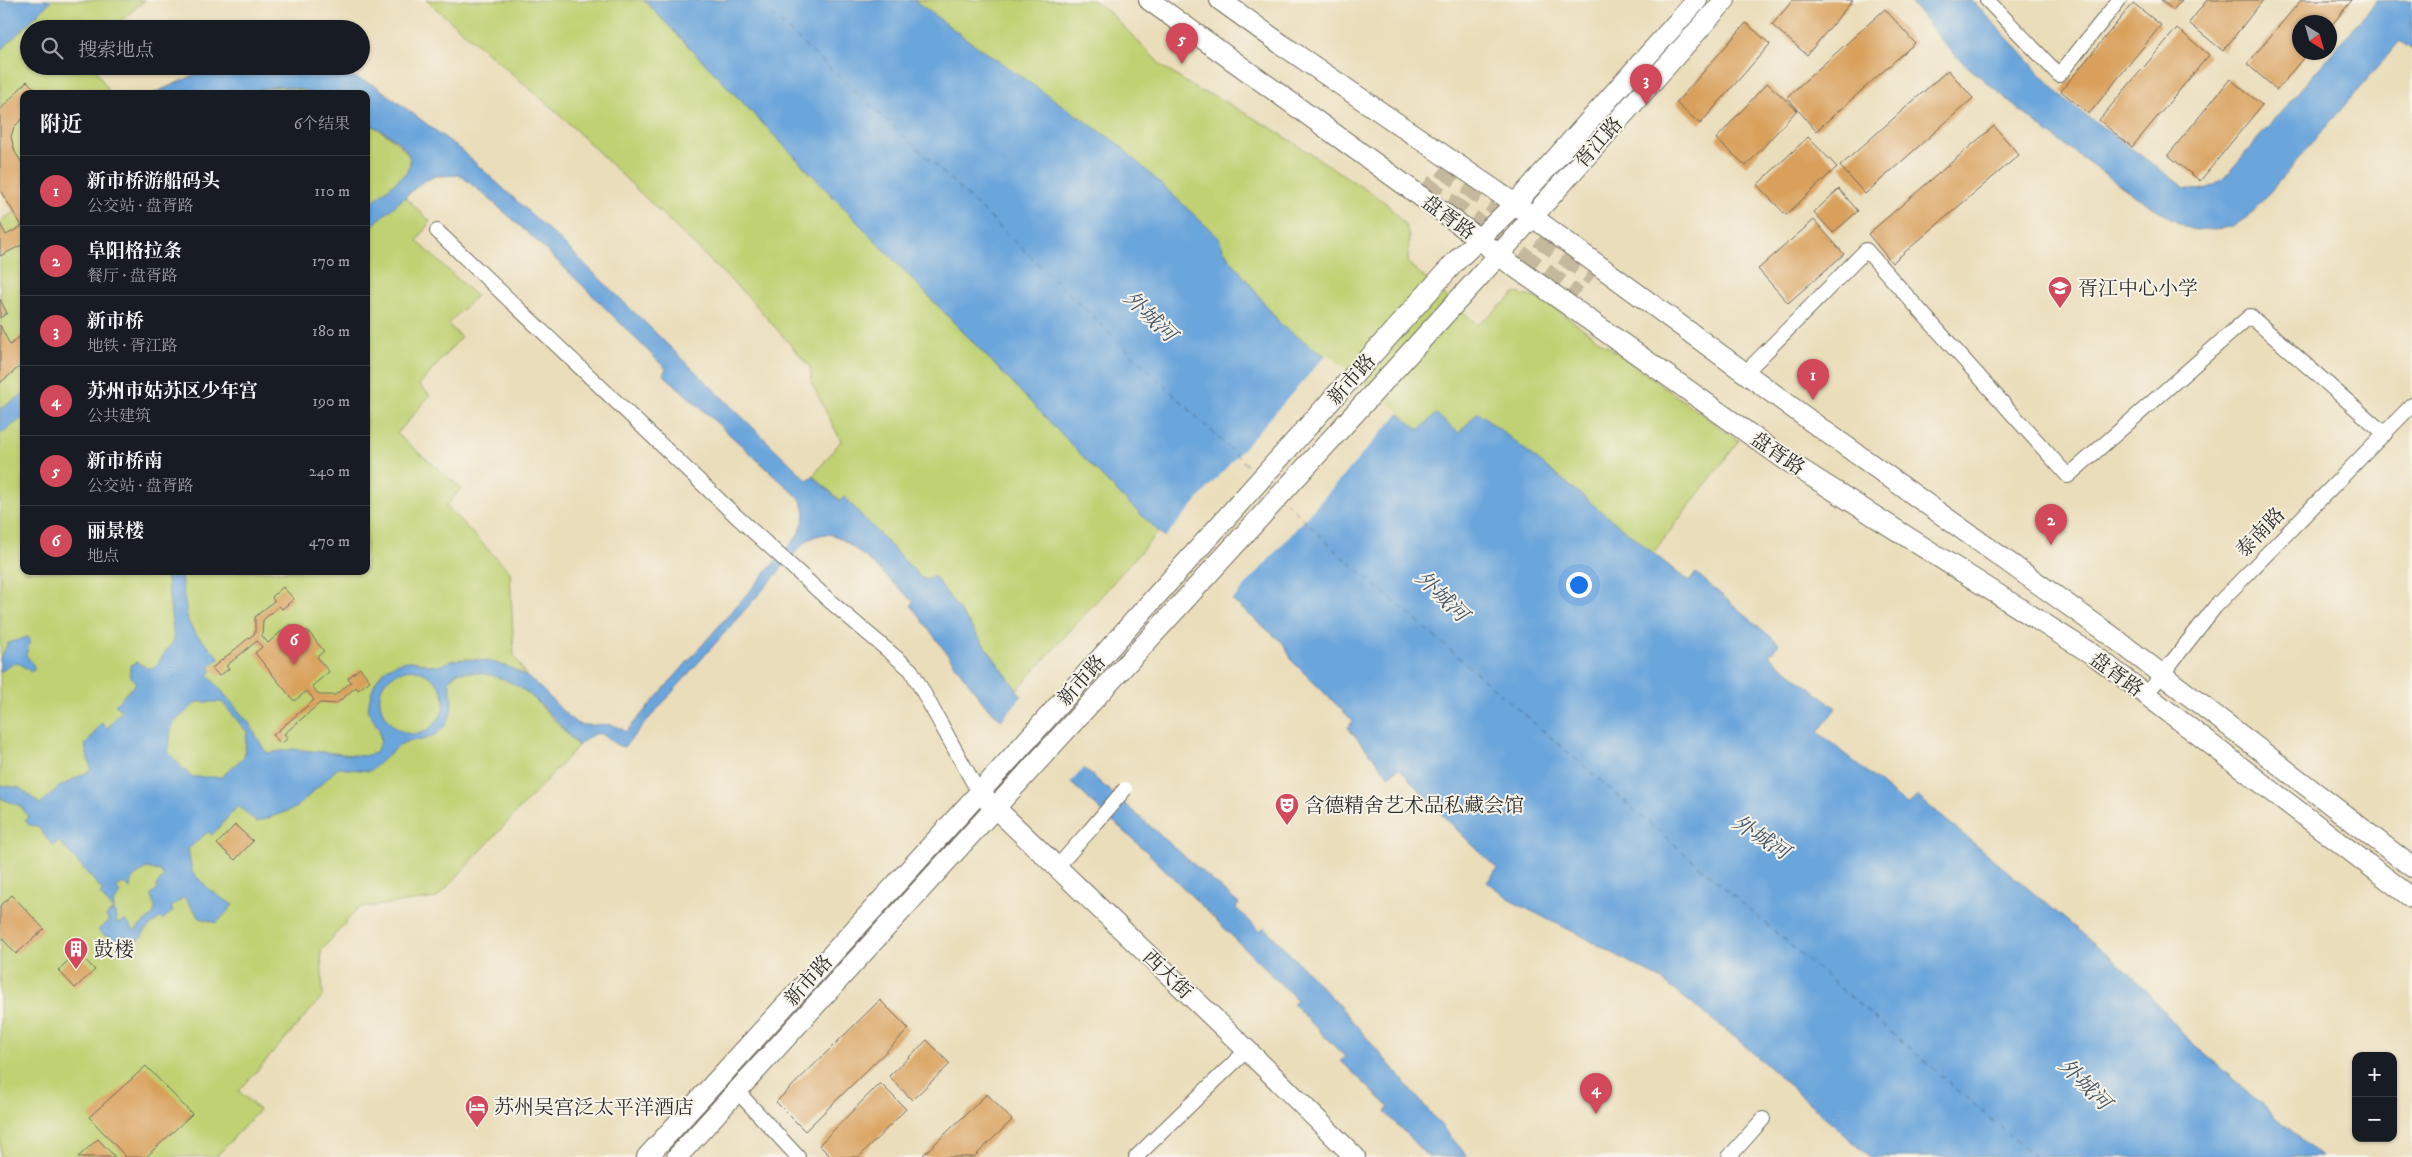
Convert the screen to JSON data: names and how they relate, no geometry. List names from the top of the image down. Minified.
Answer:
{"streets":{"main road":["胥江路","盘胥路","新市路","西大街"],"street":["泰南路"]},"crossings":[["胥江路","盘胥路"],["胥江路","新市路"],["盘胥路","新市路"],["盘胥路","泰南路"],["新市路","西大街"]],"water":["外城河"],"places":{"school or university":["胥江中心小学"],"theatre":["含德精舍艺术品私藏会馆"],"building":["鼓楼"],"hotel":["苏州吴宫泛太平洋酒店"]},"north":"bottom right","page":{"search":"搜索地点","pins":["5","3","1","2","6","4"],"heading":["附近","6个结果"],"list":[{"mark":"1","name":"新市桥游船码头","note":"公交站 · 盘胥路","value":"110 m"},{"mark":"2","name":"阜阳格拉条","note":"餐厅 · 盘胥路","value":"170 m"},{"mark":"3","name":"新市桥","note":"地铁 · 胥江路","value":"180 m"},{"mark":"4","name":"苏州市姑苏区少年宫","note":"公共建筑","value":"190 m"},{"mark":"5","name":"新市桥南","note":"公交站 · 盘胥路","value":"240 m"},{"mark":"6","name":"丽景楼","note":"地点","value":"470 m"}],"map_buttons":["+","−"]}}
